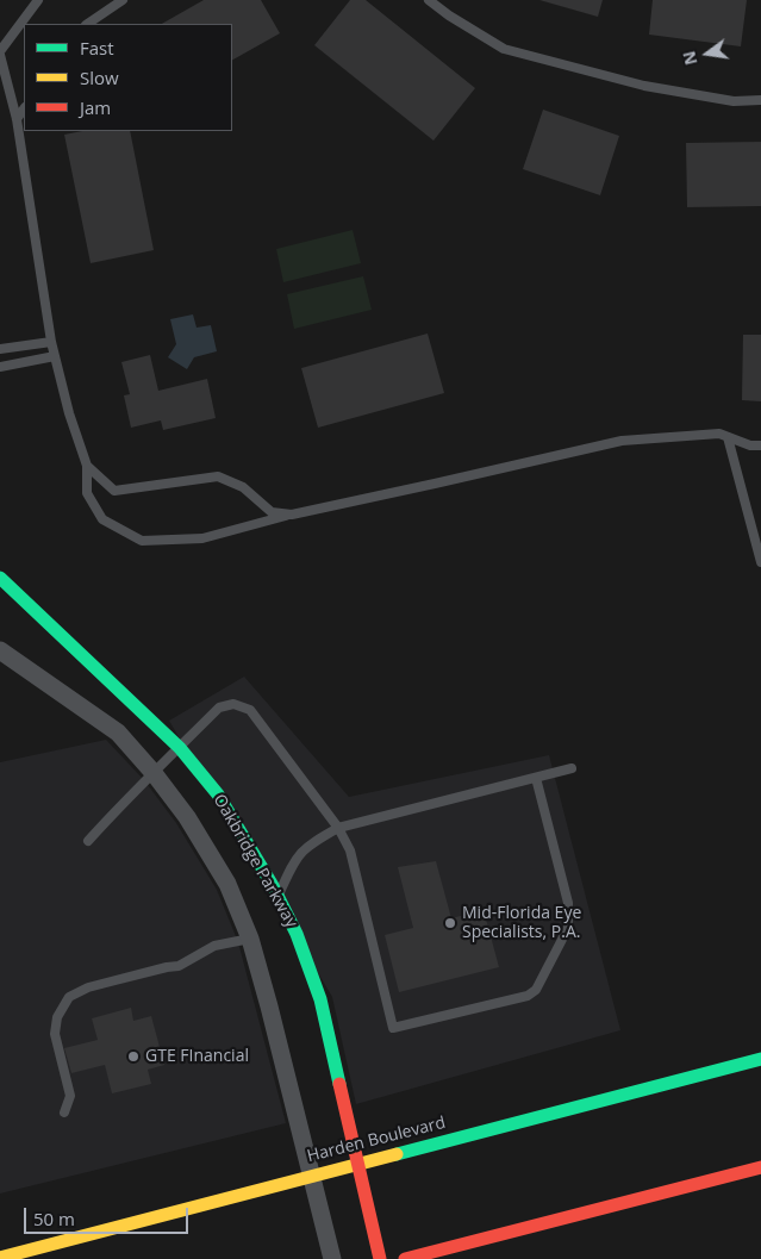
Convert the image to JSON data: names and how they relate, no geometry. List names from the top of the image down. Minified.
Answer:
{"streets":{"main road":["Oakbridge Parkway","Harden Boulevard"]},"crossings":[["Oakbridge Parkway","Harden Boulevard"]],"places":["Mid-Florida Eye Specialists, P.A.","GTE FInancial"],"legend":["Fast","Slow","Jam"],"scale_bar":"50 m","north":"left"}
